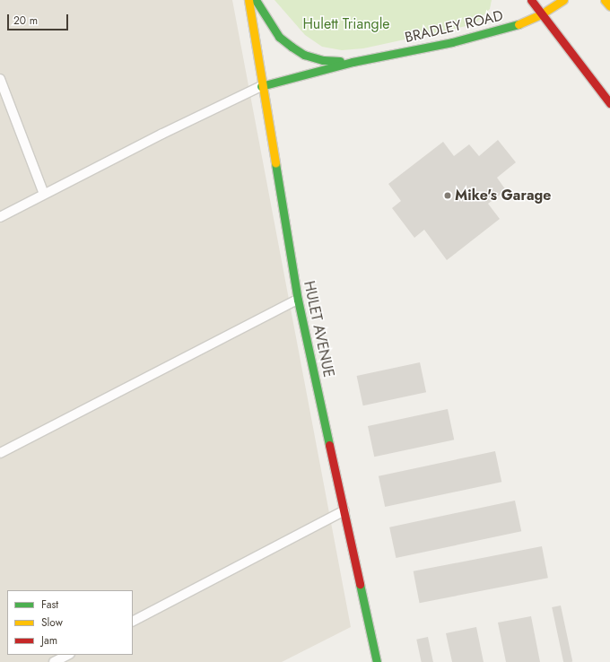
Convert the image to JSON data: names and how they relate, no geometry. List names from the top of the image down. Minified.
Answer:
{"streets":{"main road":["BRADLEY ROAD","HULET AVENUE"]},"crossings":[["BRADLEY ROAD","HULET AVENUE"]],"parks":["Hulett Triangle"],"places":["Mike's Garage"],"legend":["Fast","Slow","Jam"],"scale_bar":"20 m"}
